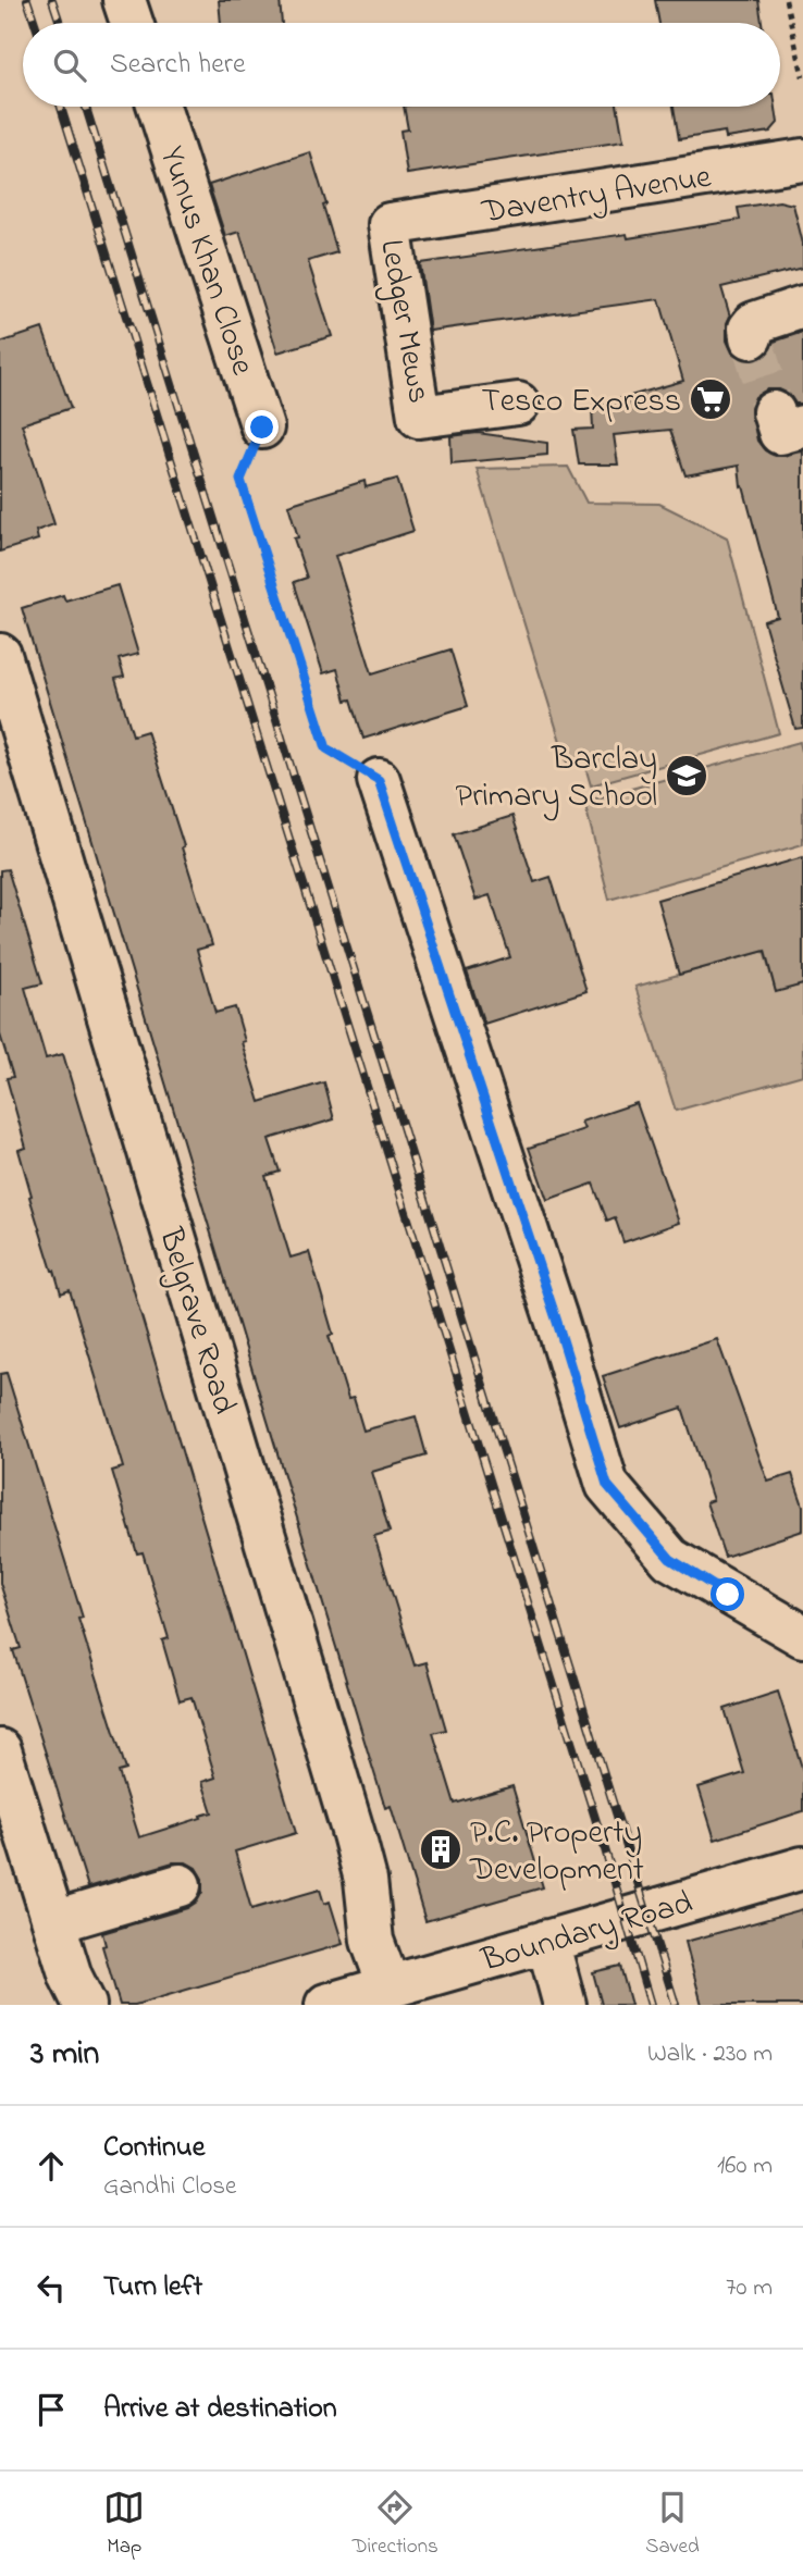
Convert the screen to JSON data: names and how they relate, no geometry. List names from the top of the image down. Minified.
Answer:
{"streets":{"street":["Daventry Avenue","Yunus Khan Close","Ledger Mews","Belgrave Road","Boundary Road"]},"crossings":[["Daventry Avenue","Ledger Mews"],["Belgrave Road","Boundary Road"]],"places":{"supermarket":["Tesco Express"],"school or university":["Barclay Primary School"],"building":["P.C. Property Development"]},"page":{"search":"Search here","heading":["3 min","Walk · 230 m"],"list":[["Continue","Gandhi Close","160 m"],["Turn left","70 m"],"Arrive at destination"],"nav":["Map","Directions","Saved"]}}
